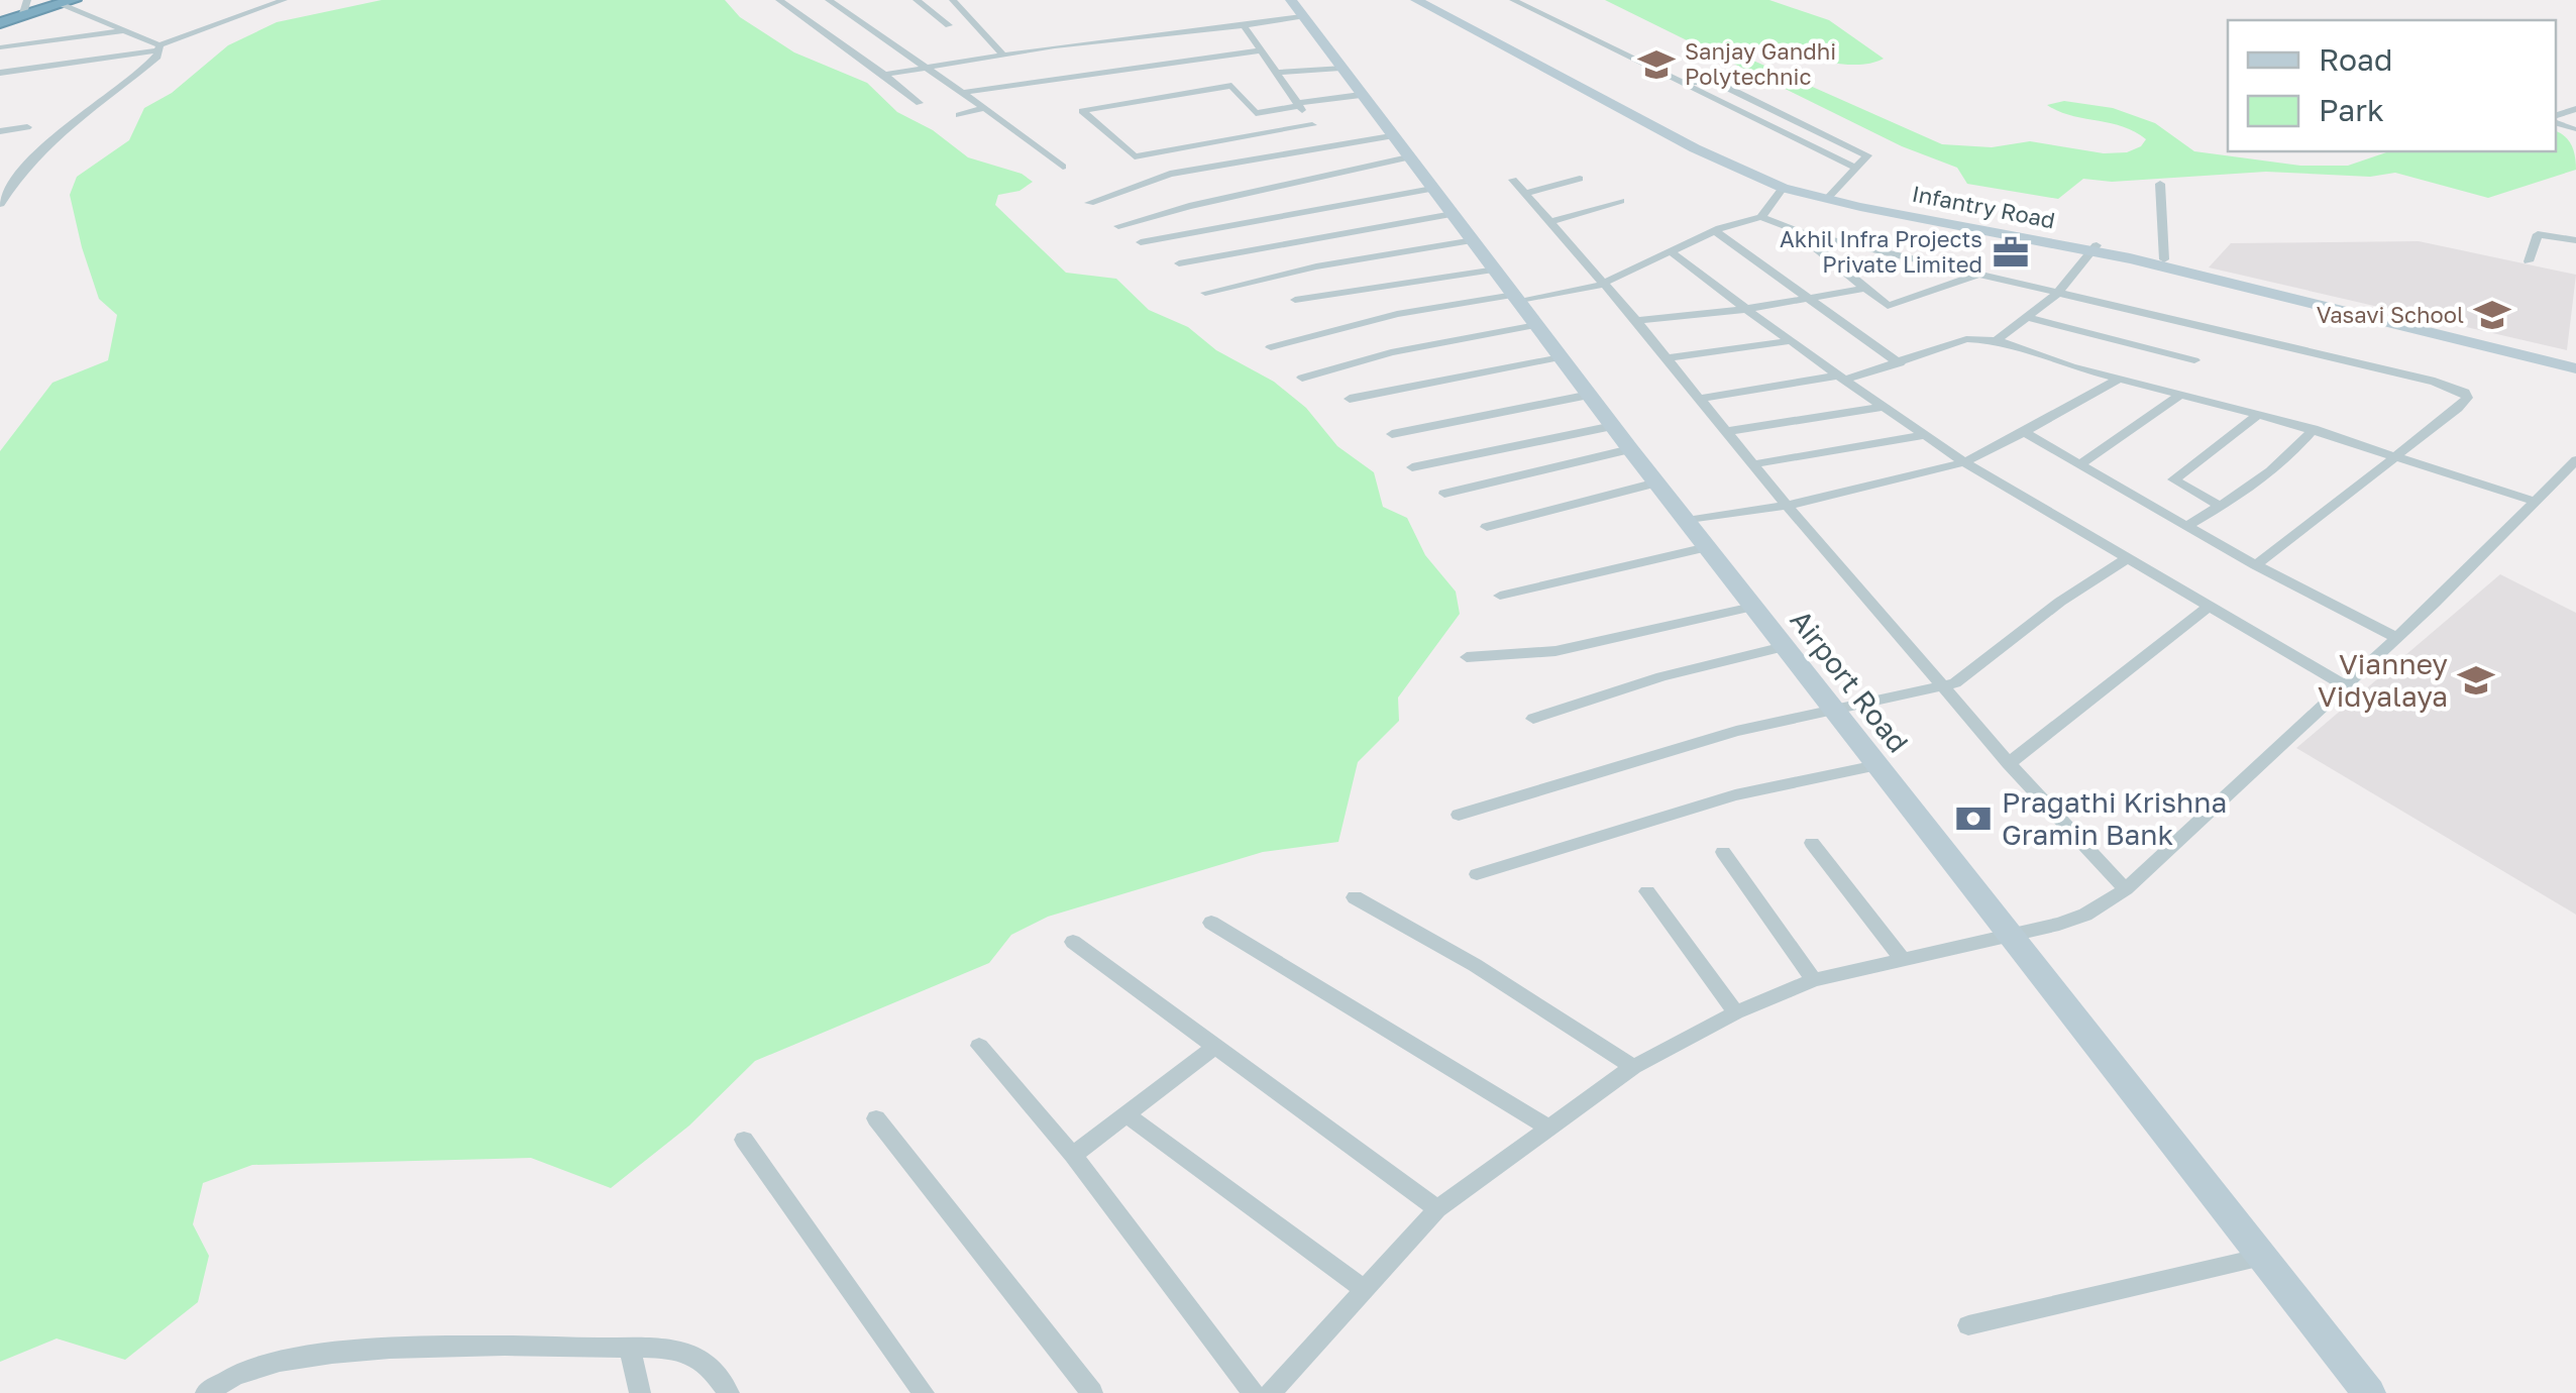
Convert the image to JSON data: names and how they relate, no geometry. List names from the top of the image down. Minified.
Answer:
{"streets":{"street":["Infantry Road","Airport Road"]},"places":{"school or university":["Sanjay Gandhi Polytechnic","Vasavi School","Vianney Vidyalaya"],"office":["Akhil Infra Projects Private Limited"],"bank":["Pragathi Krishna Gramin Bank"]},"legend":["Road","Park"]}
